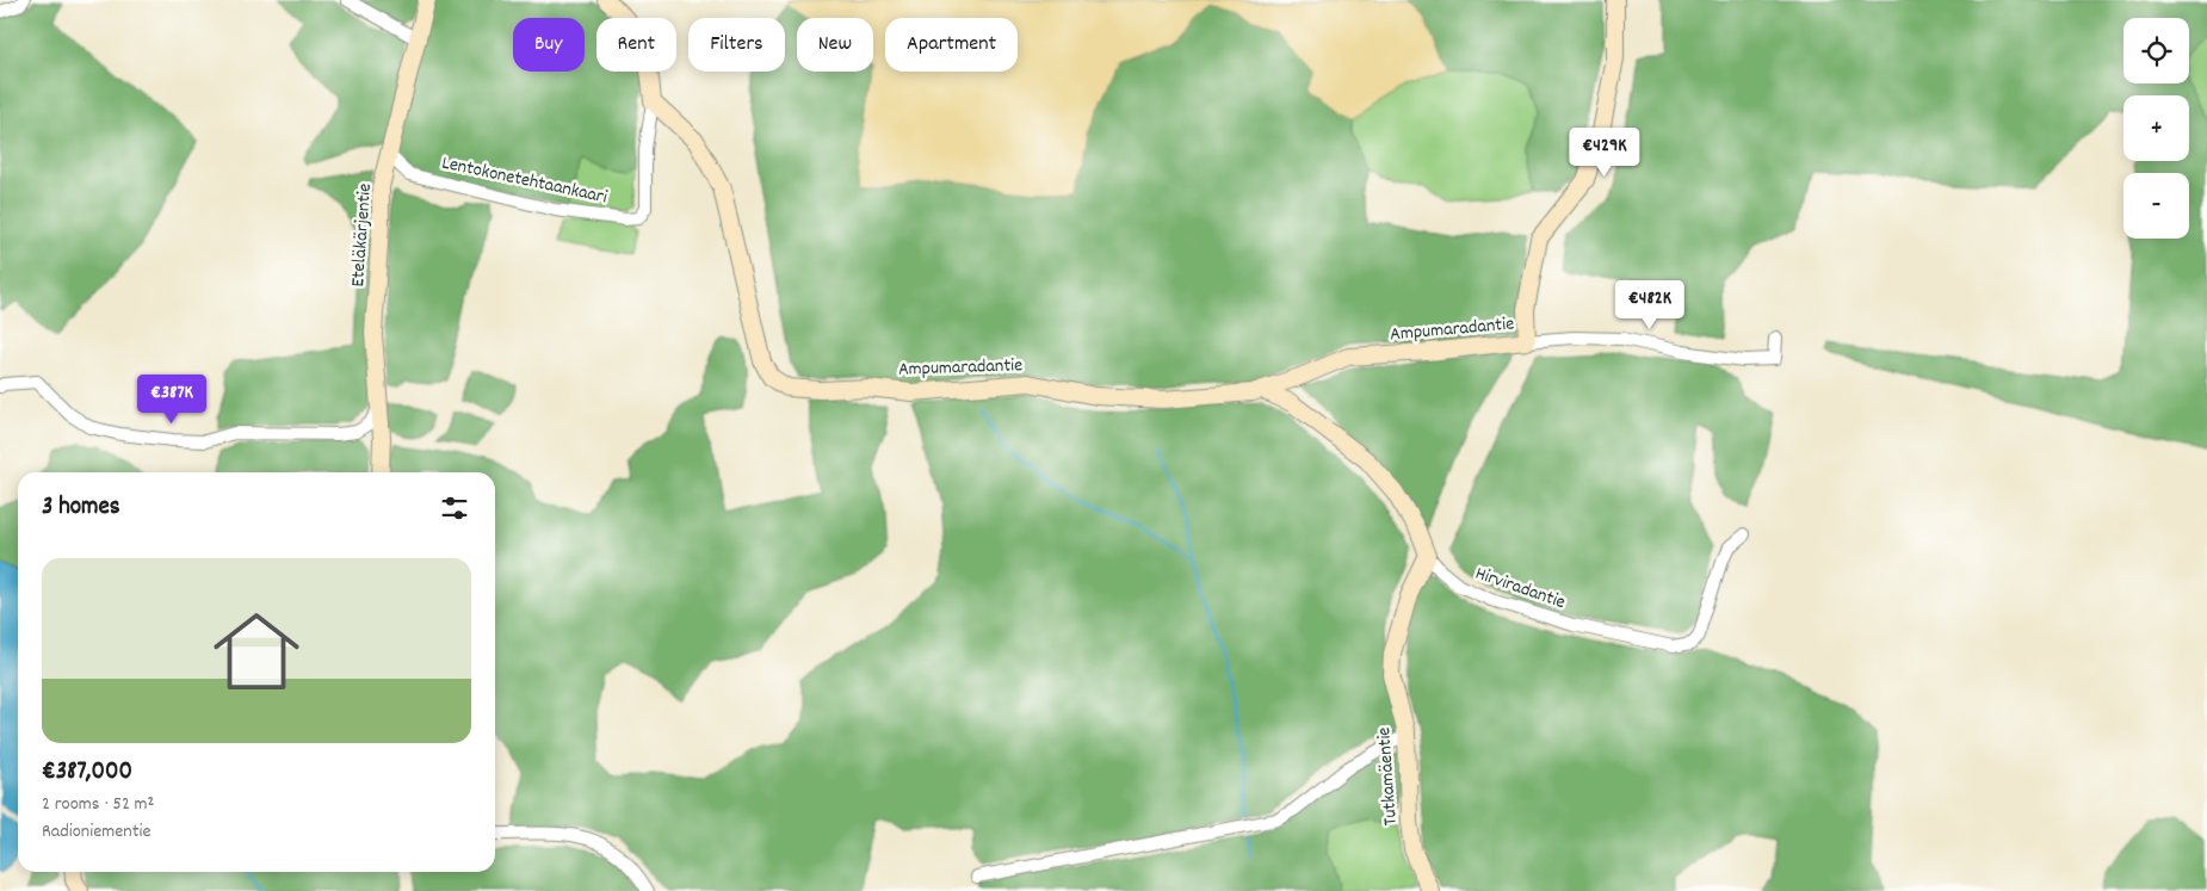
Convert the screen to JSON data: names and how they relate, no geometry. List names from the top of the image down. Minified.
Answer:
{"streets":{"street":["Lentokonetehtaankaari","Eteläkärjentie","Ampumaradantie","Hirviradantie","Tutkamäentie"]},"crossings":[["Lentokonetehtaankaari","Eteläkärjentie"],["Lentokonetehtaankaari","Ampumaradantie"],["Ampumaradantie","Hirviradantie"],["Hirviradantie","Tutkamäentie"]],"page":{"map_buttons":["+","−"],"chip":["Buy","Rent","Filters","New","Apartment"],"price":["€429K","€482K","€387K"],"heading":"3 homes","list":[{"name":"€387,000","note":"2 rooms · 52 m² · Radioniementie"}]}}
